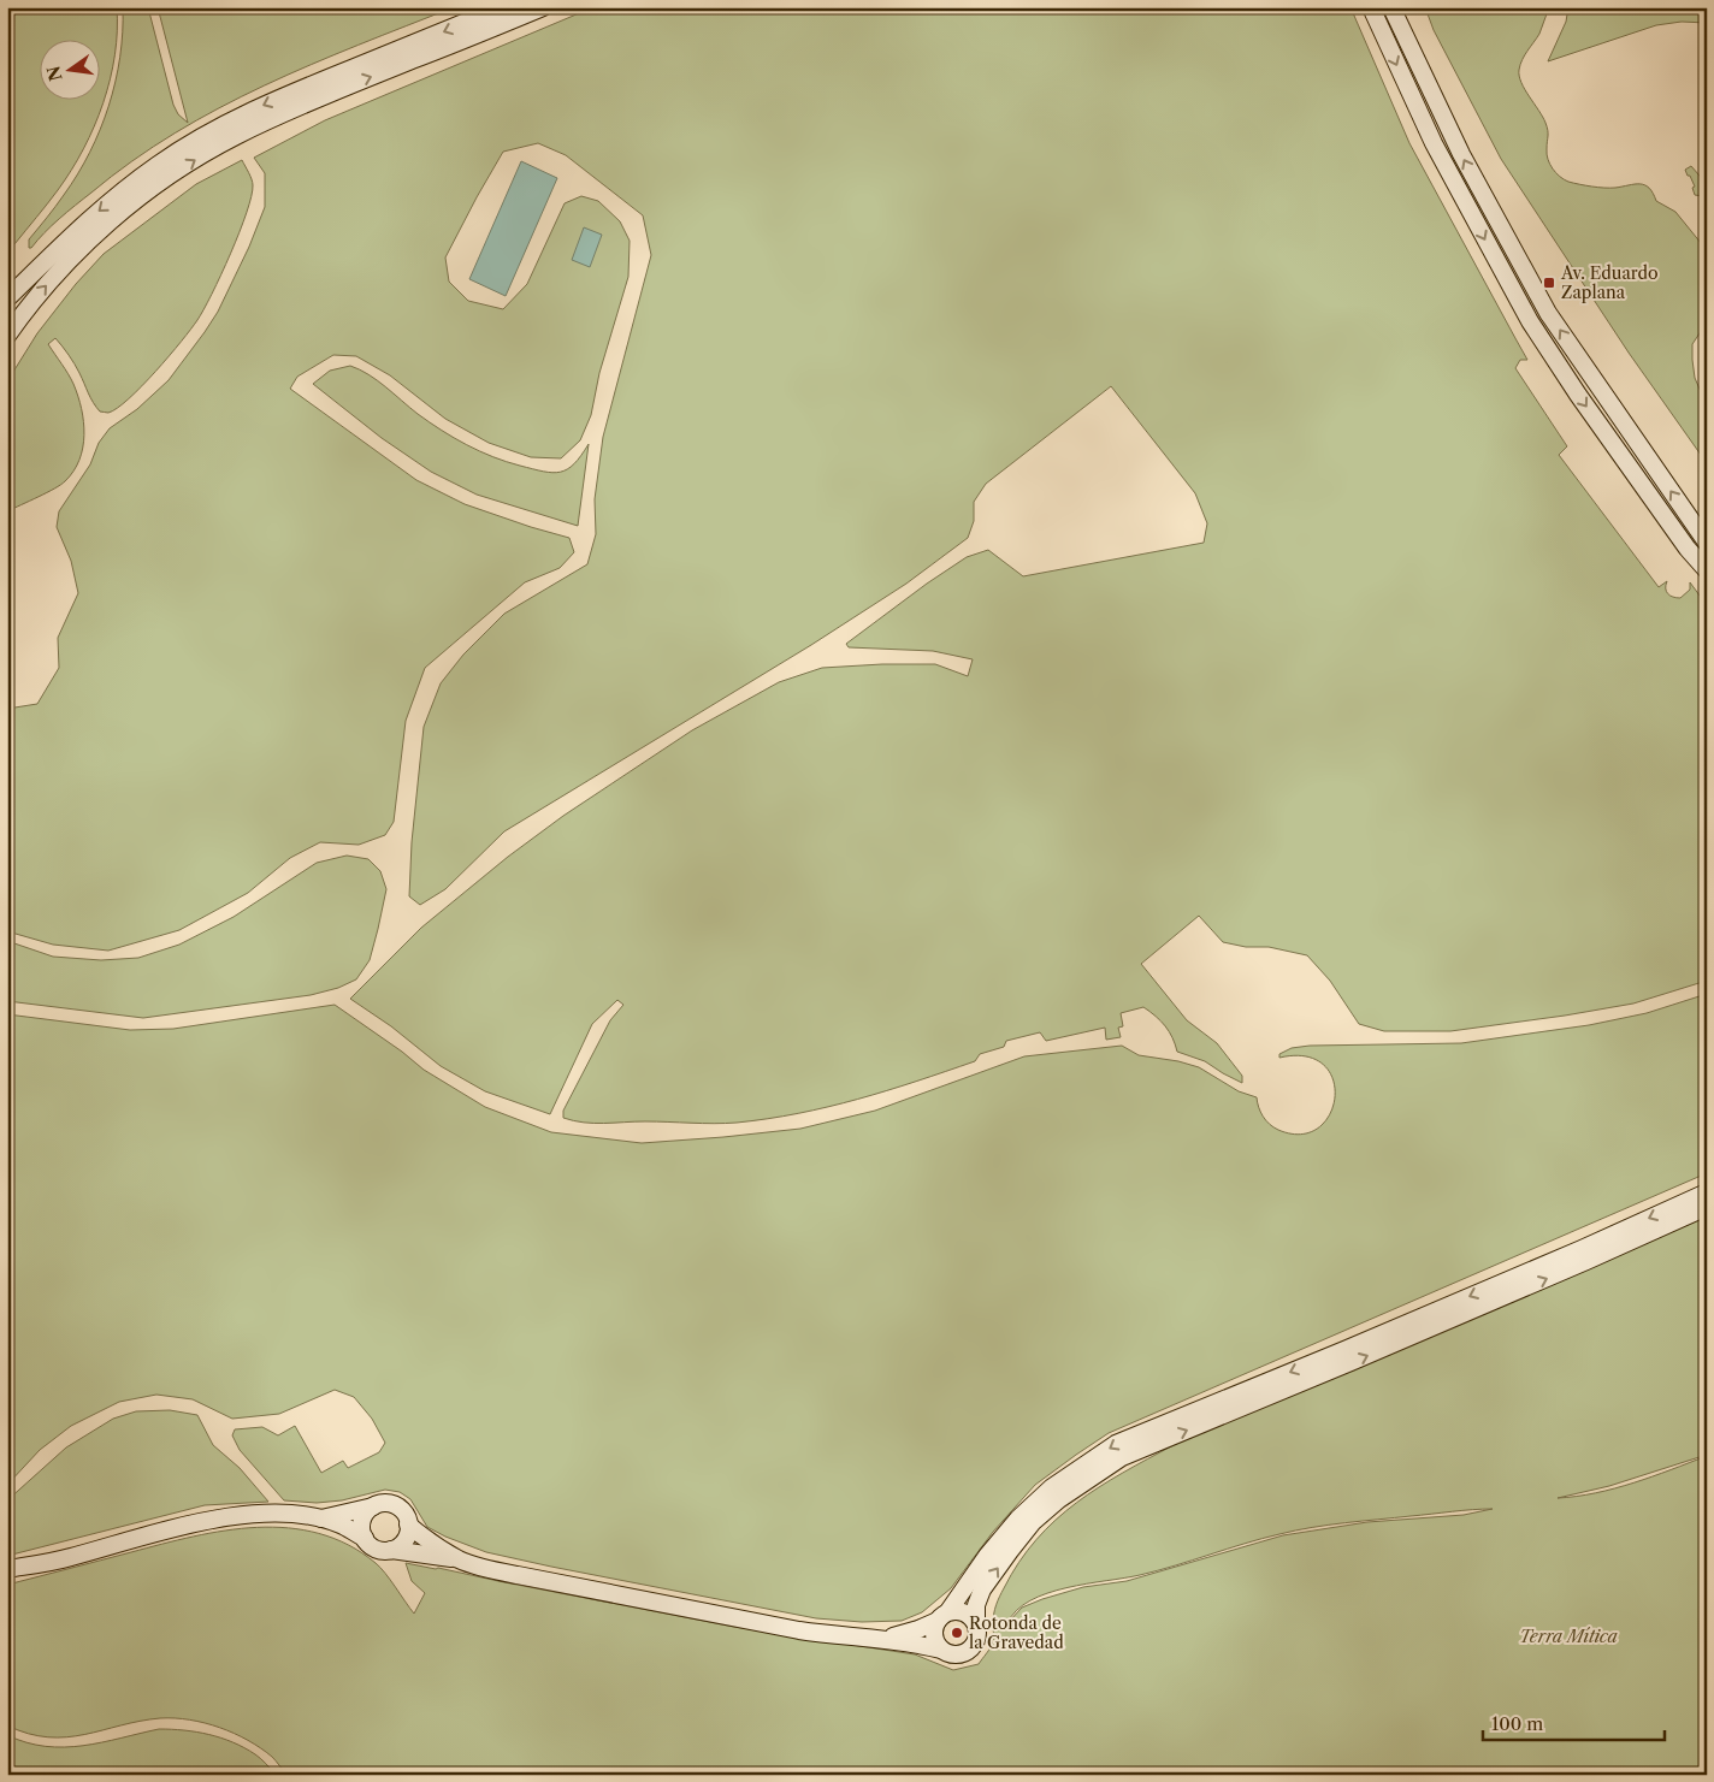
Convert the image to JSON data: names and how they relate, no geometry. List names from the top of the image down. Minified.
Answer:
{"parks":["Terra Mítica"],"places":{"transit":["Av. Eduardo Zaplana"],"other":["Rotonda de la Gravedad"]},"scale_bar":"100 m","north":"left"}
